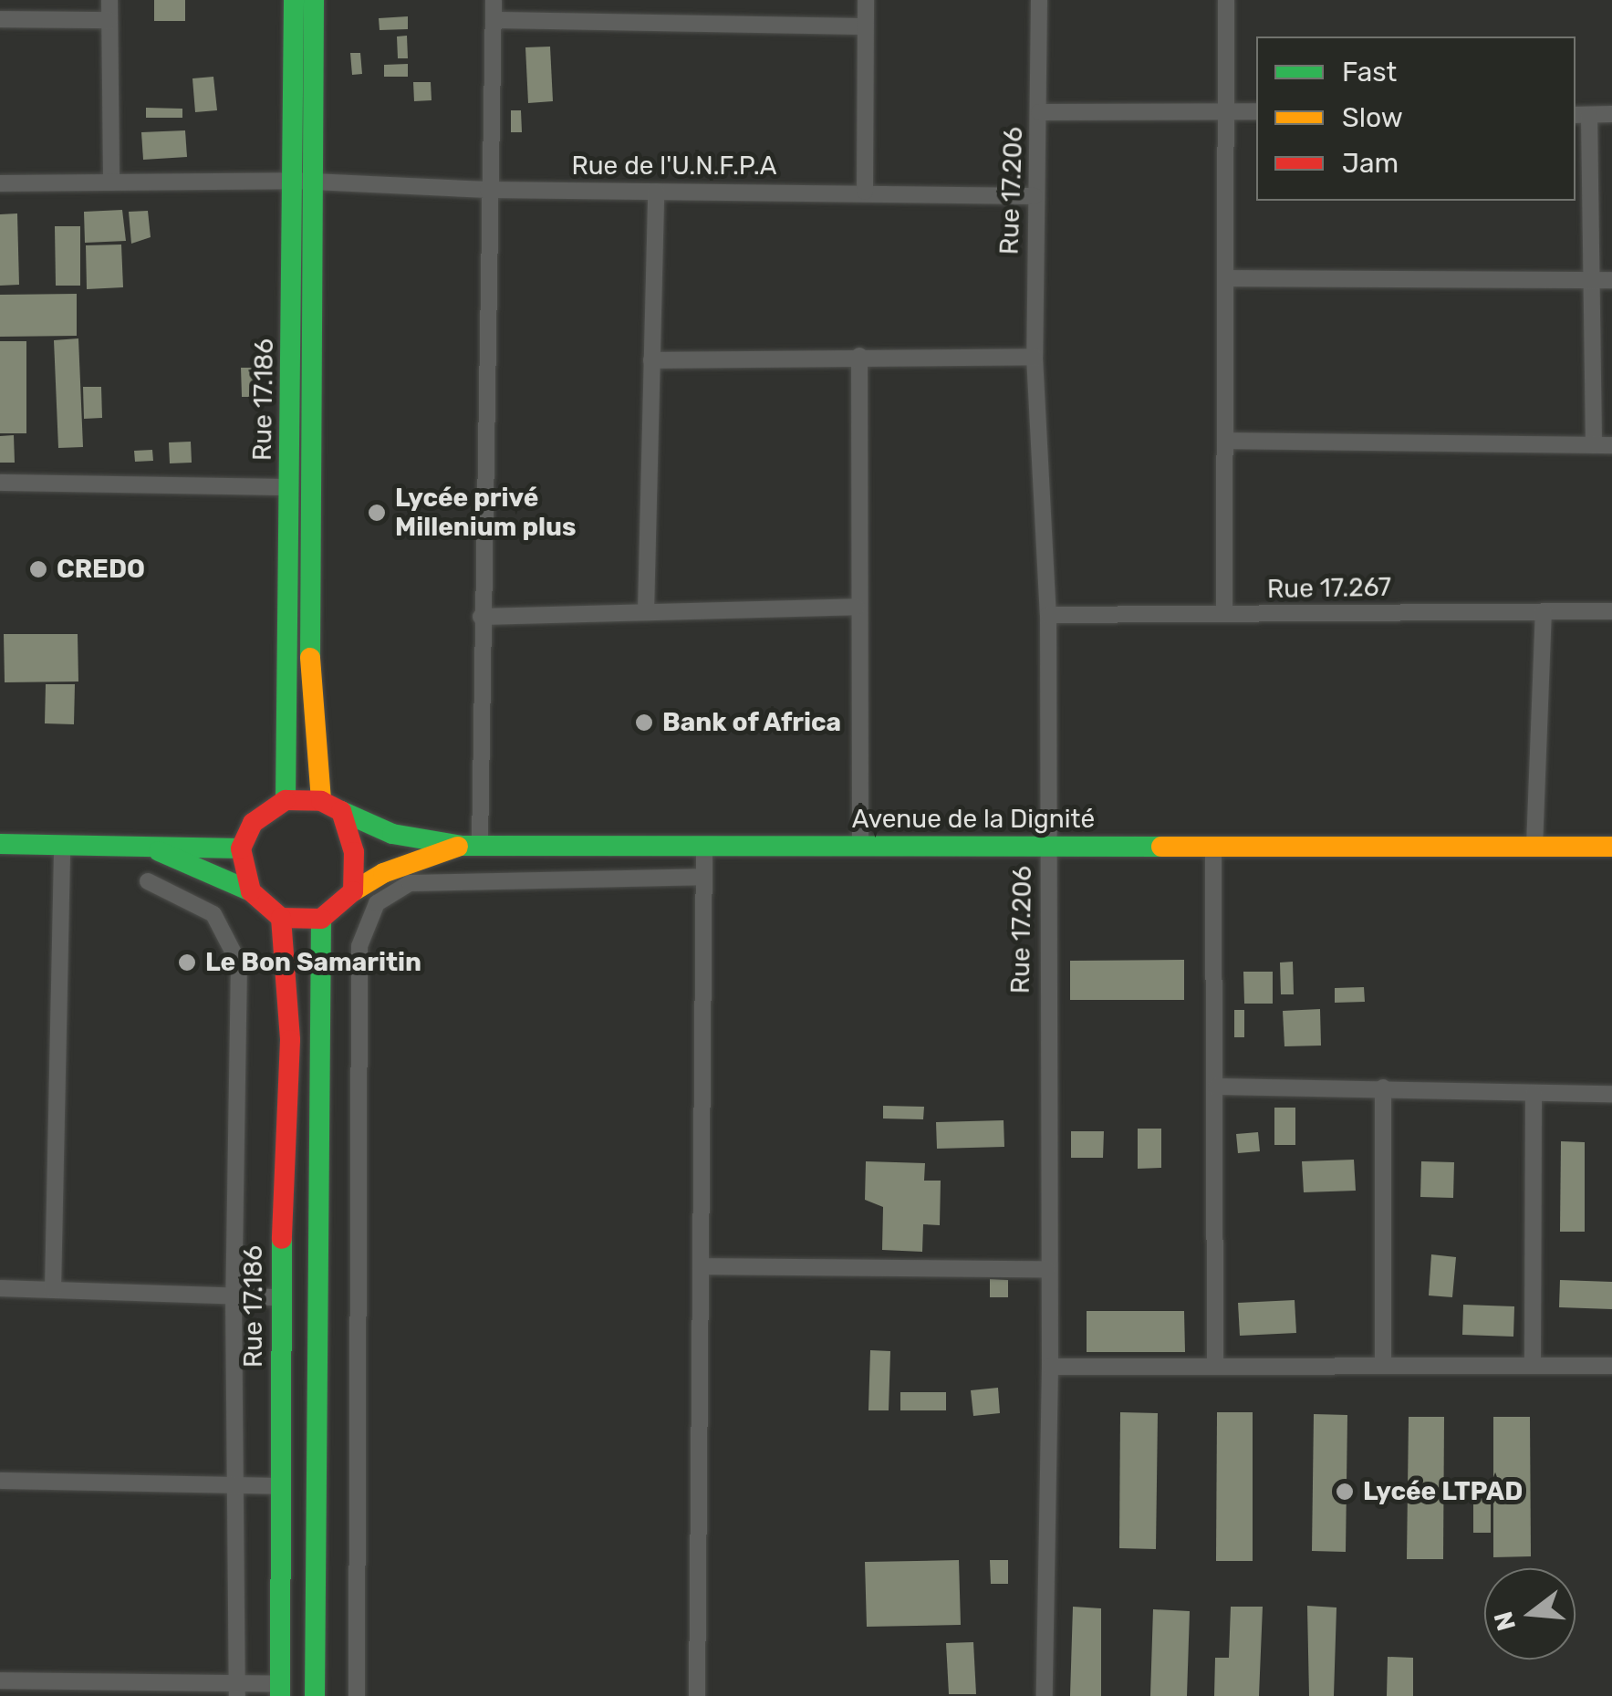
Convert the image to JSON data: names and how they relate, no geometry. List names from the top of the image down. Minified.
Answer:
{"streets":{"main road":["Rue 17.186","Avenue de la Dignité"],"street":["Rue de l'U.N.F.P.A","Rue 17.206","Rue 17.267"]},"crossings":[["Rue de l'U.N.F.P.A","Rue 17.206"],["Rue de l'U.N.F.P.A","Rue 17.186"],["Rue 17.206","Rue 17.267"],["Rue 17.206","Avenue de la Dignité"],["Rue 17.186","Avenue de la Dignité"]],"places":["Lycée privé Millenium plus","CREDO","Bank of Africa","Le Bon Samaritin","Lycée LTPAD"],"legend":["Fast","Slow","Jam"],"north":"left"}
